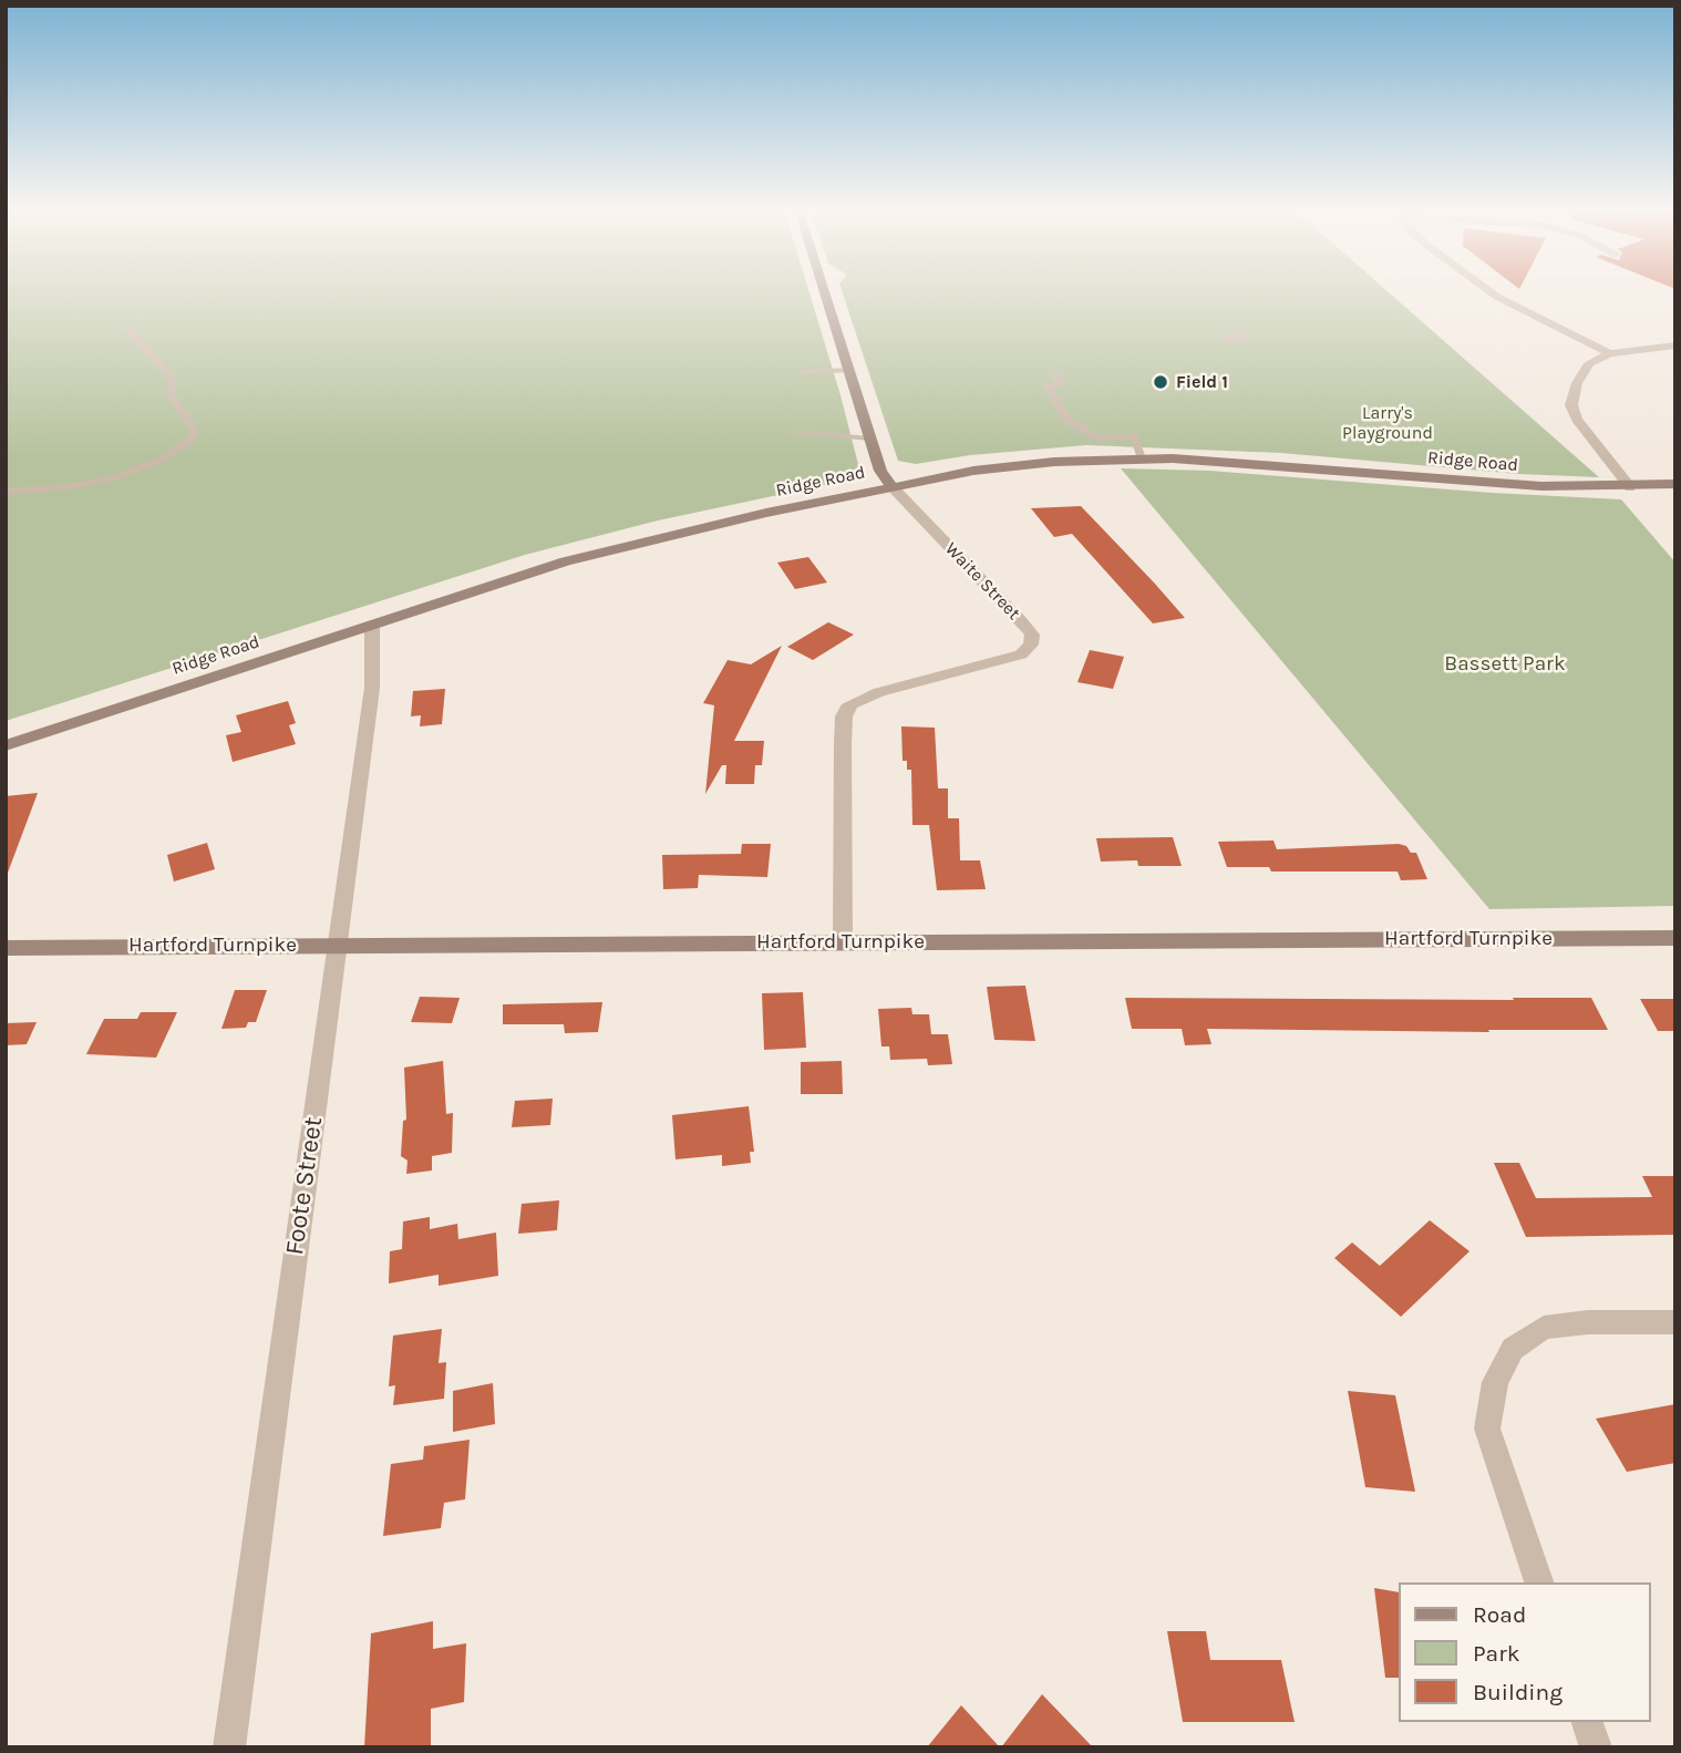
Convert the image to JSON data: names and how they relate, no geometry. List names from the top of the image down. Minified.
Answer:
{"streets":{"main road":["Ridge Road","Waite Street","Hartford Turnpike"],"street":["Foote Street"]},"crossings":[["Ridge Road","Waite Street"],["Ridge Road","Foote Street"],["Waite Street","Hartford Turnpike"],["Hartford Turnpike","Foote Street"]],"parks":["Larry's Playground","Bassett Park"],"places":["Field 1"],"legend":["Road","Park","Building"]}
